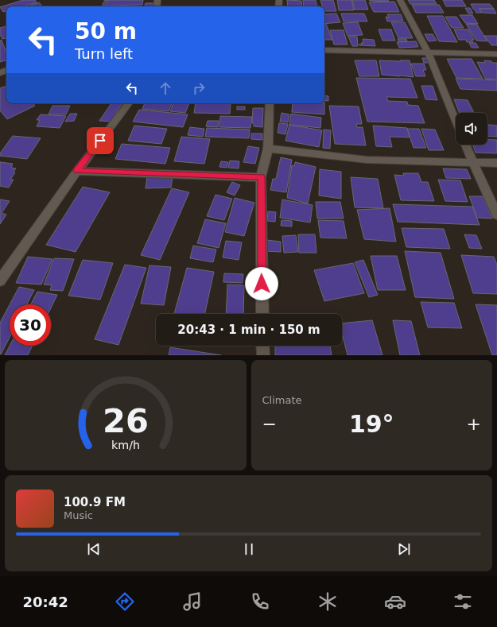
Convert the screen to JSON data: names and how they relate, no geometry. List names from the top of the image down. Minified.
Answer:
{"page":{"turn":["50 m","Turn left"],"limit":"30","trip":"20:43 · 1 min · 150 m","tile":"Climate","heat":["−","19°","+"],"song":["100.9 FM","Music"],"tabs":"20:42","gauge":["26","km/h"]}}
